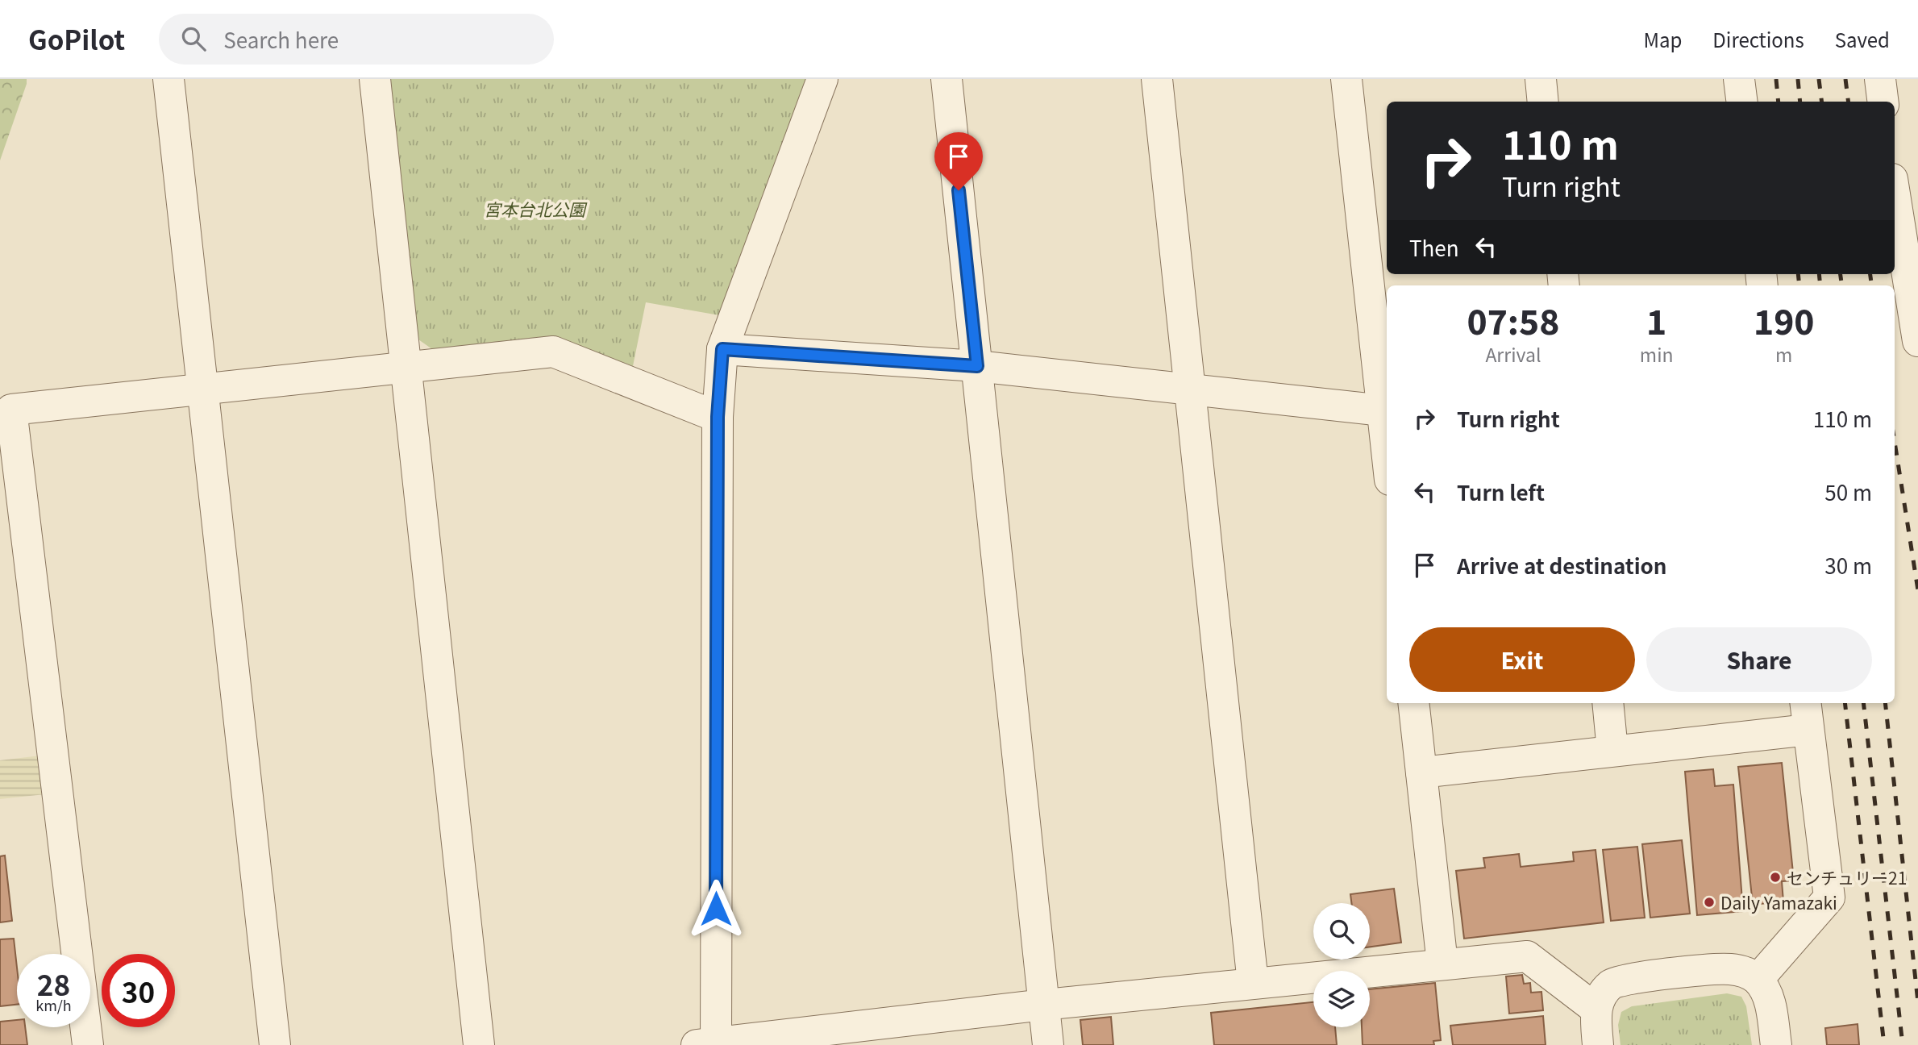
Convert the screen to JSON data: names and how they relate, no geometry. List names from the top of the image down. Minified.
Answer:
{"parks":["宮本台北公園"],"places":["センチュリー21","Daily Yamazaki"],"page":{"header":"GoPilot","search":"Search here","nav":["Map","Directions","Saved"],"turn":["110 m","Turn right"],"then":"Then","eta":["07:58","Arrival","1","min","190","m"],"list":[{"name":"Turn right","value":"110 m"},{"name":"Turn left","value":"50 m"},{"name":"Arrive at destination","value":"30 m"}],"buttons":["Exit","Share"],"speed":"28 km/h","limit":"30"}}
